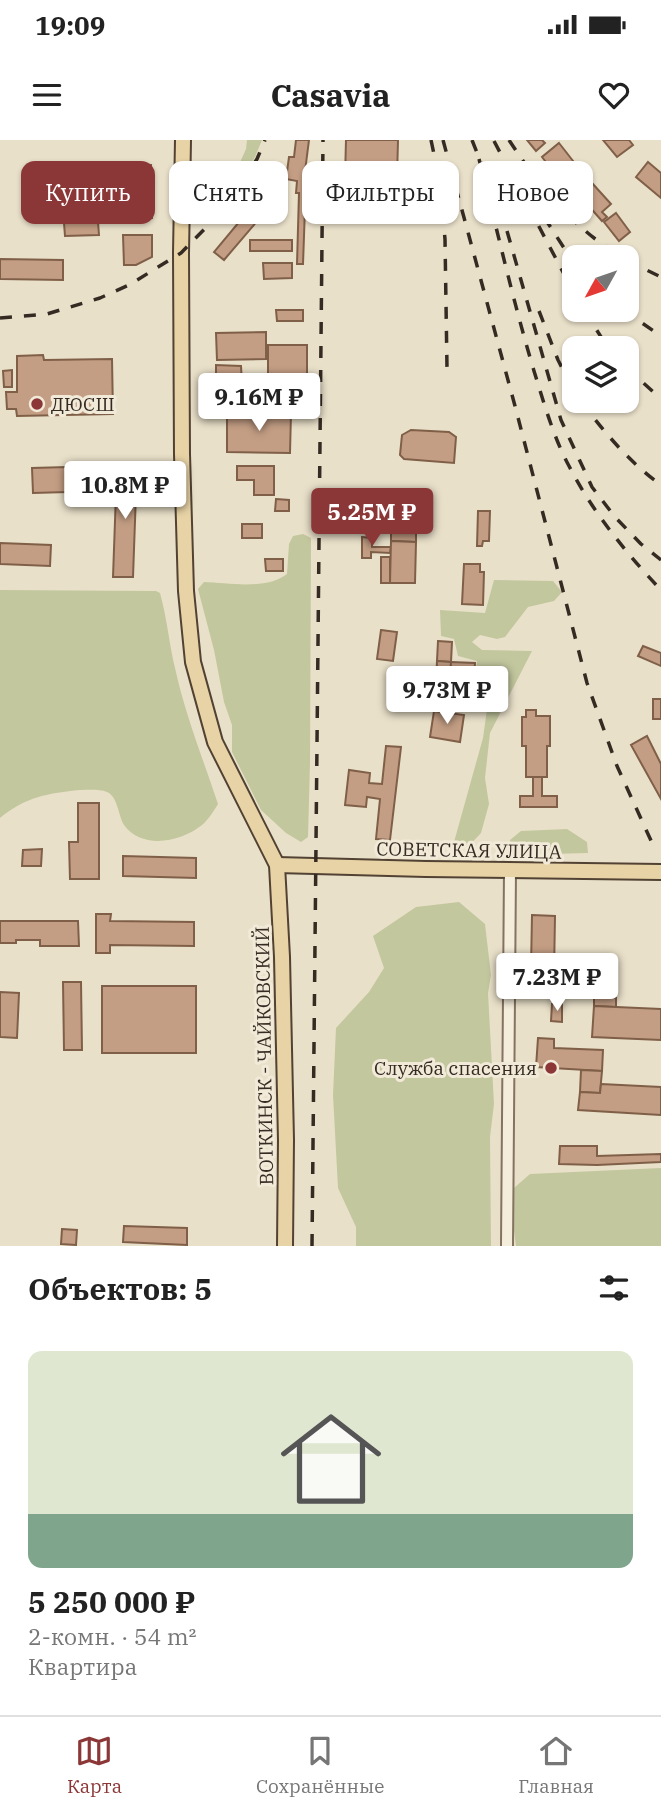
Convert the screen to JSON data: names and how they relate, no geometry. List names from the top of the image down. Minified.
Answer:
{"streets":{"main road":["СОВЕТСКАЯ УЛИЦА","ВОТКИНСК - ЧАЙКОВСКИЙ"]},"crossings":[["СОВЕТСКАЯ УЛИЦА","ВОТКИНСК - ЧАЙКОВСКИЙ"]],"places":["ДЮСШ","Служба спасения"],"north":"bottom left","page":{"status":"19:09","header":"Casavia","chip":["Купить","Снять","Фильтры","Новое"],"price":["9.16M ₽","10.8M ₽","5.25M ₽","9.73M ₽","7.23M ₽"],"heading":"Объектов: 5","list":[{"name":"5 250 000 ₽","note":"2-комн. · 54 m² · Квартира"}],"tabs":["Карта","Сохранённые","Главная"]}}
